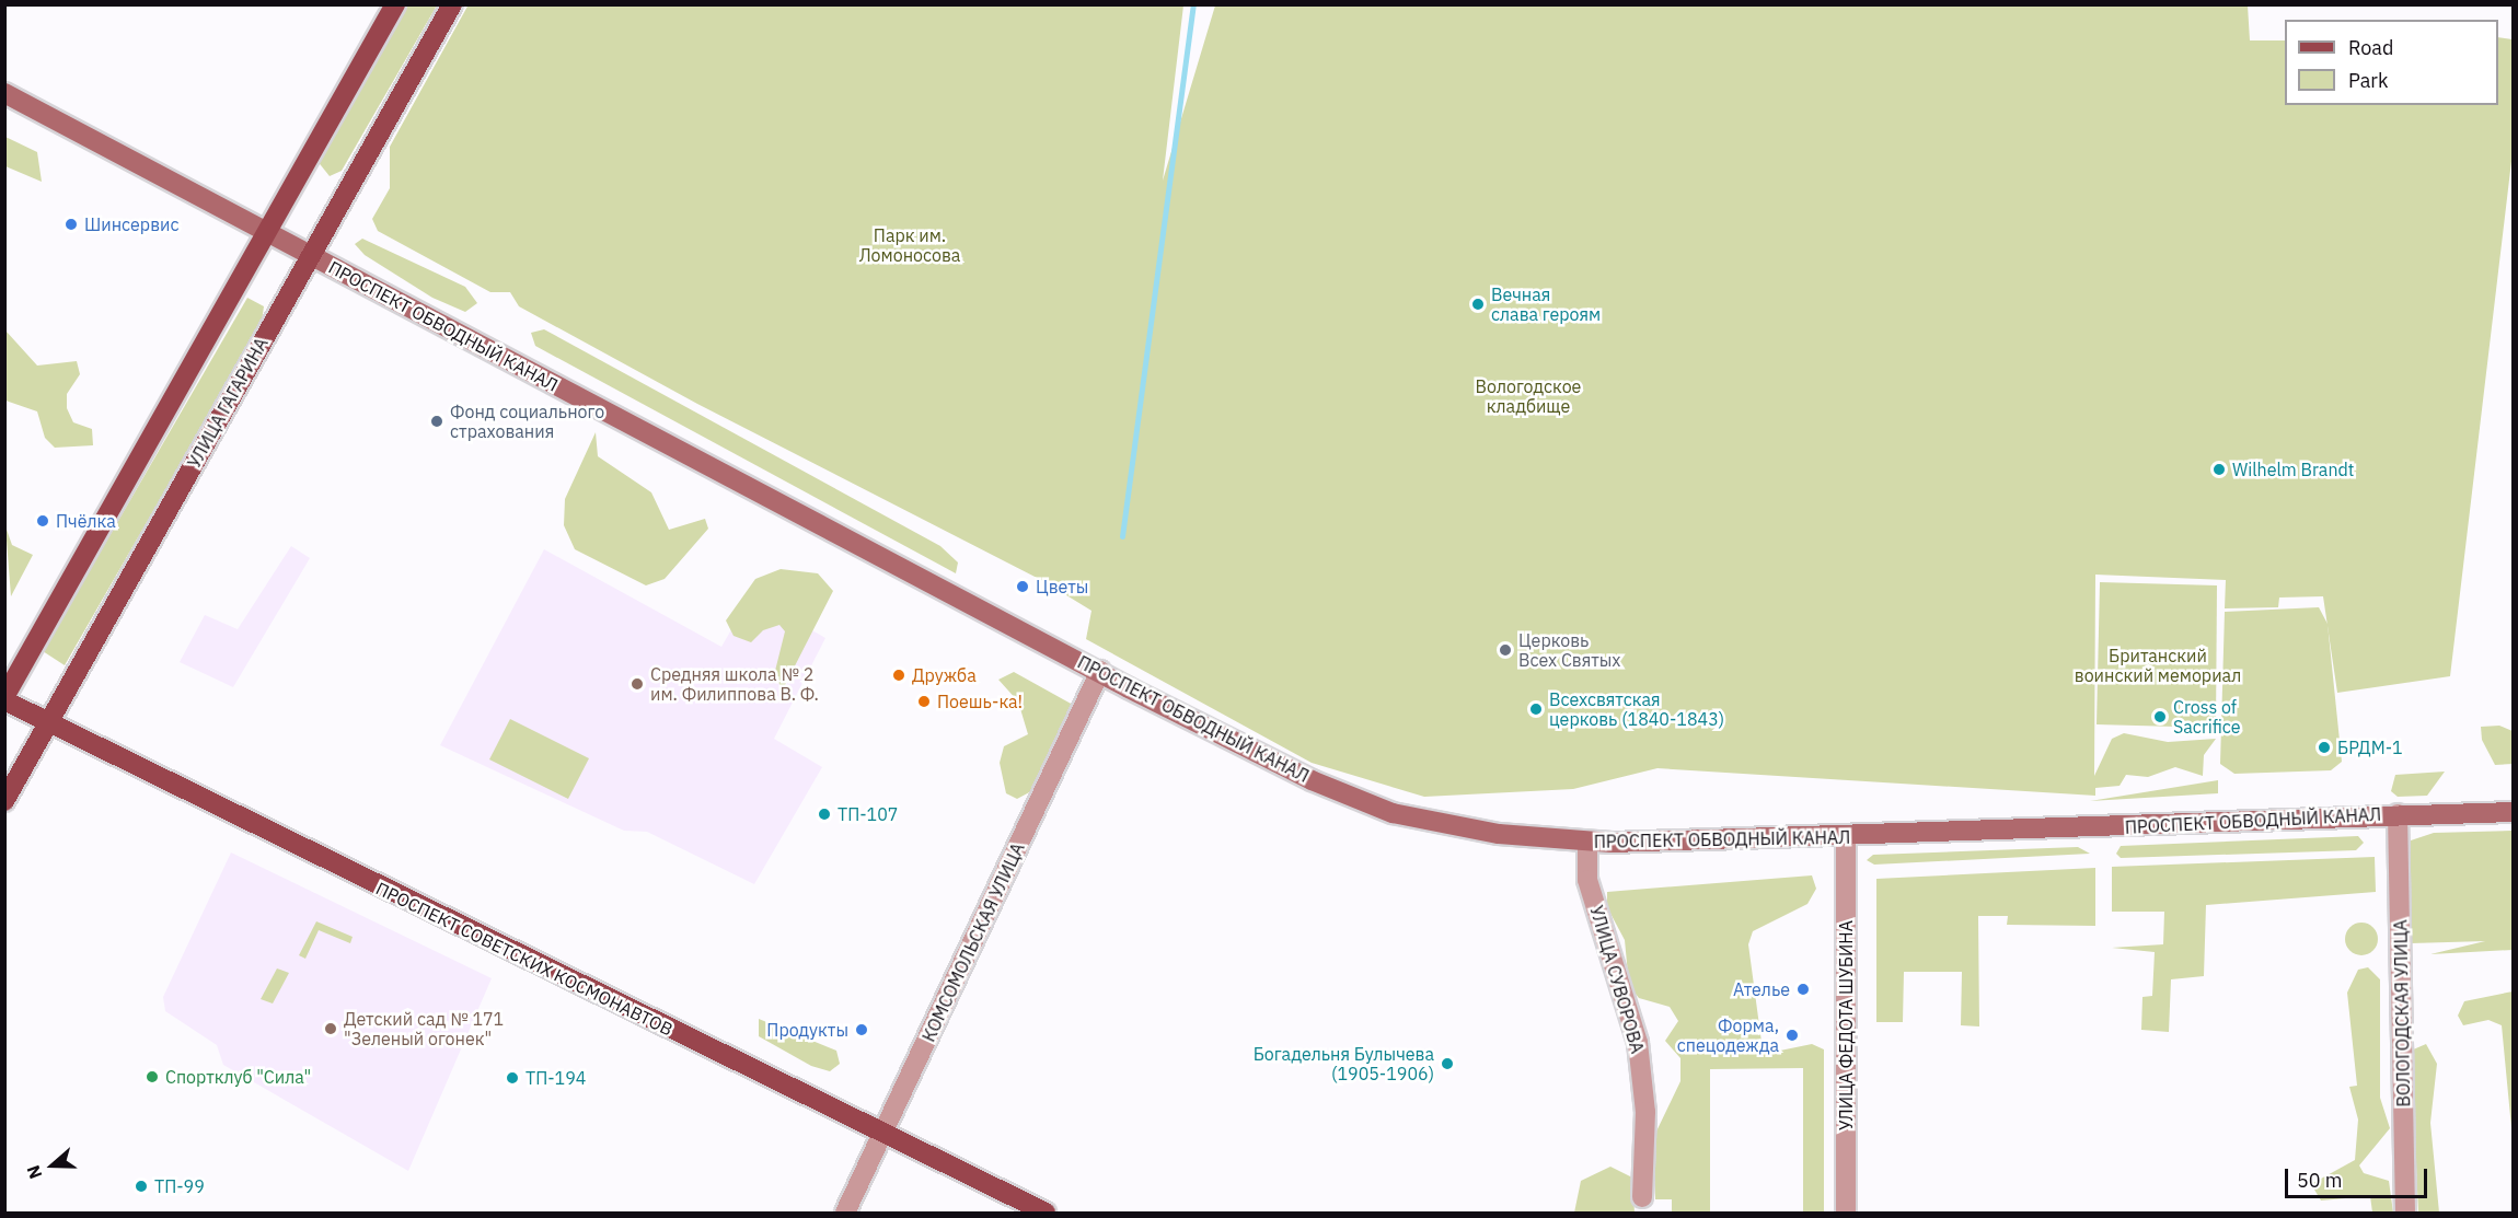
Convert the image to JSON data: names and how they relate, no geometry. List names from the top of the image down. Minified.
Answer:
{"streets":{"main road":["ПРОСПЕКТ ОБВОДНЫЙ КАНАЛ","УЛИЦА ГАГАРИНА","ПРОСПЕКТ СОВЕТСКИХ КОСМОНАВТОВ"],"street":["КОМСОМОЛЬСКАЯ УЛИЦА","УЛИЦА СУВОРОВА","ВОЛОГОДСКАЯ УЛИЦА","УЛИЦА ФЕДОТА ШУБИНА"]},"crossings":[["ПРОСПЕКТ ОБВОДНЫЙ КАНАЛ","УЛИЦА ГАГАРИНА"],["ПРОСПЕКТ ОБВОДНЫЙ КАНАЛ","КОМСОМОЛЬСКАЯ УЛИЦА"],["ПРОСПЕКТ ОБВОДНЫЙ КАНАЛ","УЛИЦА СУВОРОВА"],["ПРОСПЕКТ ОБВОДНЫЙ КАНАЛ","ВОЛОГОДСКАЯ УЛИЦА"],["ПРОСПЕКТ ОБВОДНЫЙ КАНАЛ","УЛИЦА ФЕДОТА ШУБИНА"],["УЛИЦА ГАГАРИНА","ПРОСПЕКТ СОВЕТСКИХ КОСМОНАВТОВ"],["КОМСОМОЛЬСКАЯ УЛИЦА","ПРОСПЕКТ СОВЕТСКИХ КОСМОНАВТОВ"]],"parks":["Парк им. Ломоносова","Вологодское кладбище","Британский воинский мемориал"],"places":["Шинсервис","Вечная слава героям","Фонд социального страхования","Wilhelm Brandt","Пчёлка","Цветы","Церковь Всех Святых","Дружба","Средняя школа № 2 им. Филиппова В. Ф.","Поешь-ка!","Всехсвятская церковь (1840-1843)","Cross of Sacrifice","БРДМ-1","ТП-107","Ателье","Детский сад № 171 \"Зеленый огонек\"","Продукты","Форма, спецодежда","Богадельня Булычева (1905-1906)","Спортклуб \"Сила\"","ТП-194","ТП-99"],"legend":["Road","Park"],"scale_bar":"50 m","north":"left"}
